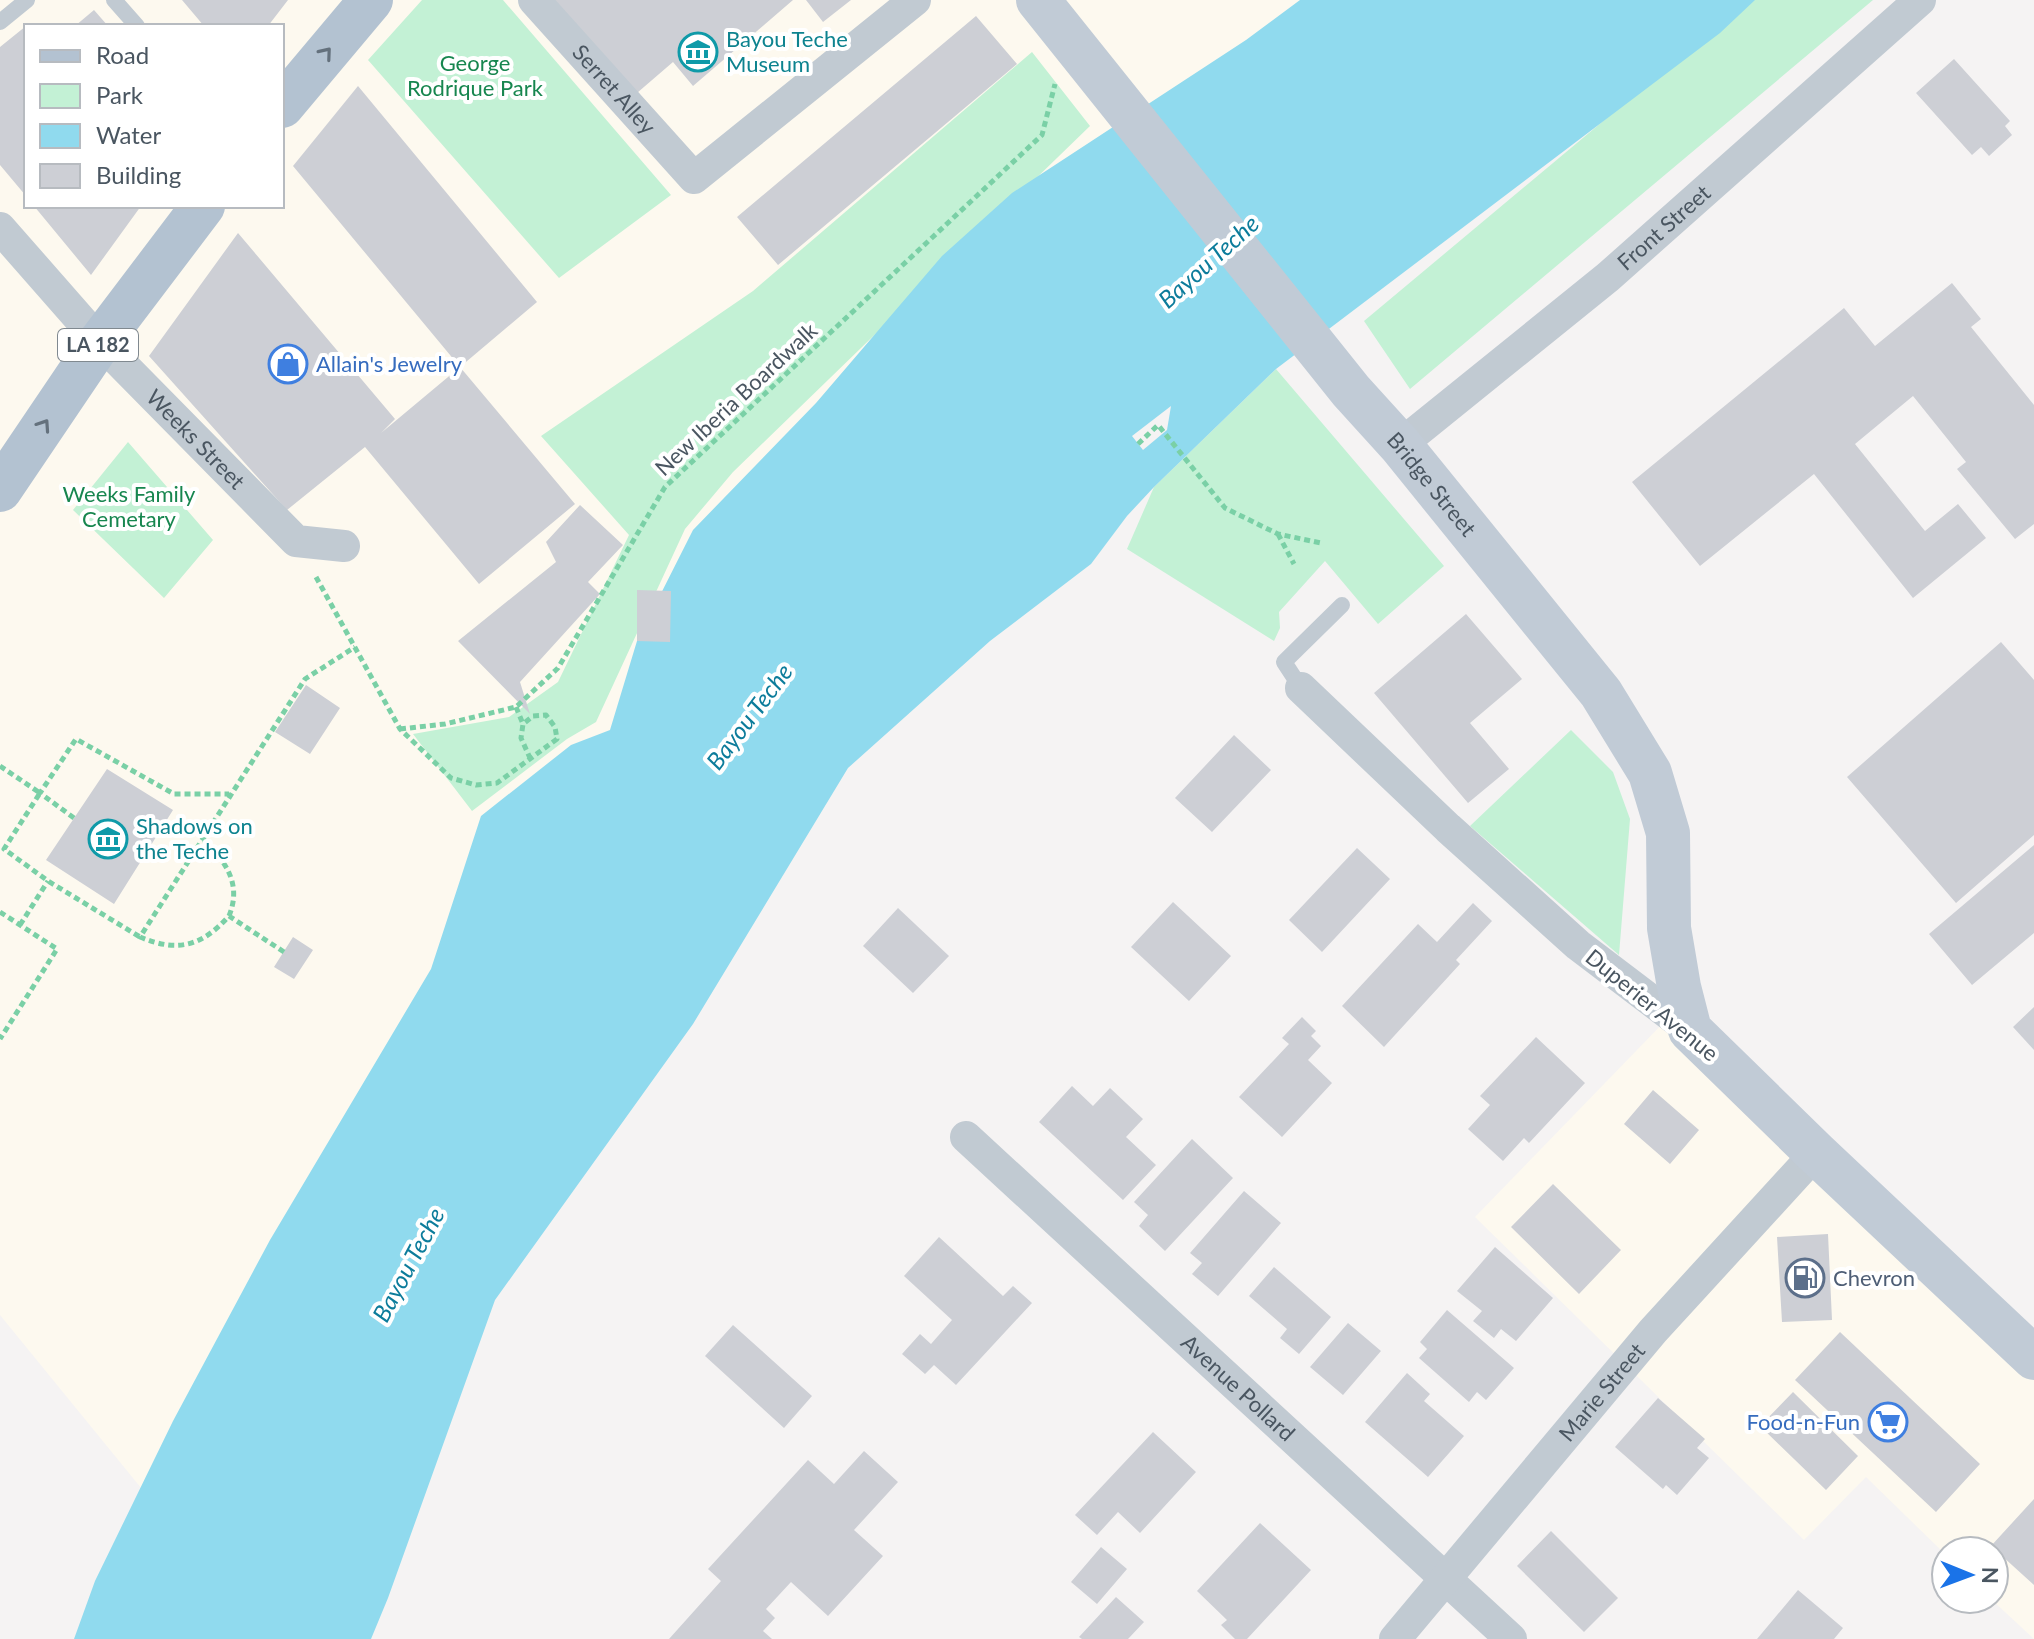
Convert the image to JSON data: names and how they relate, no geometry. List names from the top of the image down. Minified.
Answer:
{"streets":{"main road":["LA 182","Bridge Street","Duperier Avenue"],"street":["Serret Alley","Front Street","Weeks Street","Avenue Pollard","Marie Street"],"path":["New Iberia Boardwalk"]},"crossings":[["Front Street","Bridge Street"],["LA 182","Weeks Street"],["New Iberia Boardwalk","Bridge Street"],["Bridge Street","Duperier Avenue"],["Duperier Avenue","Marie Street"],["Avenue Pollard","Marie Street"]],"water":["Bayou Teche"],"parks":["George Rodrique Park","Weeks Family Cemetary"],"places":{"museum":["Bayou Teche Museum","Shadows on the Teche"],"shop":["Allain's Jewelry"],"fuel station":["Chevron"],"supermarket":["Food-n-Fun"]},"legend":["Road","Park","Water","Building"],"north":"right"}
